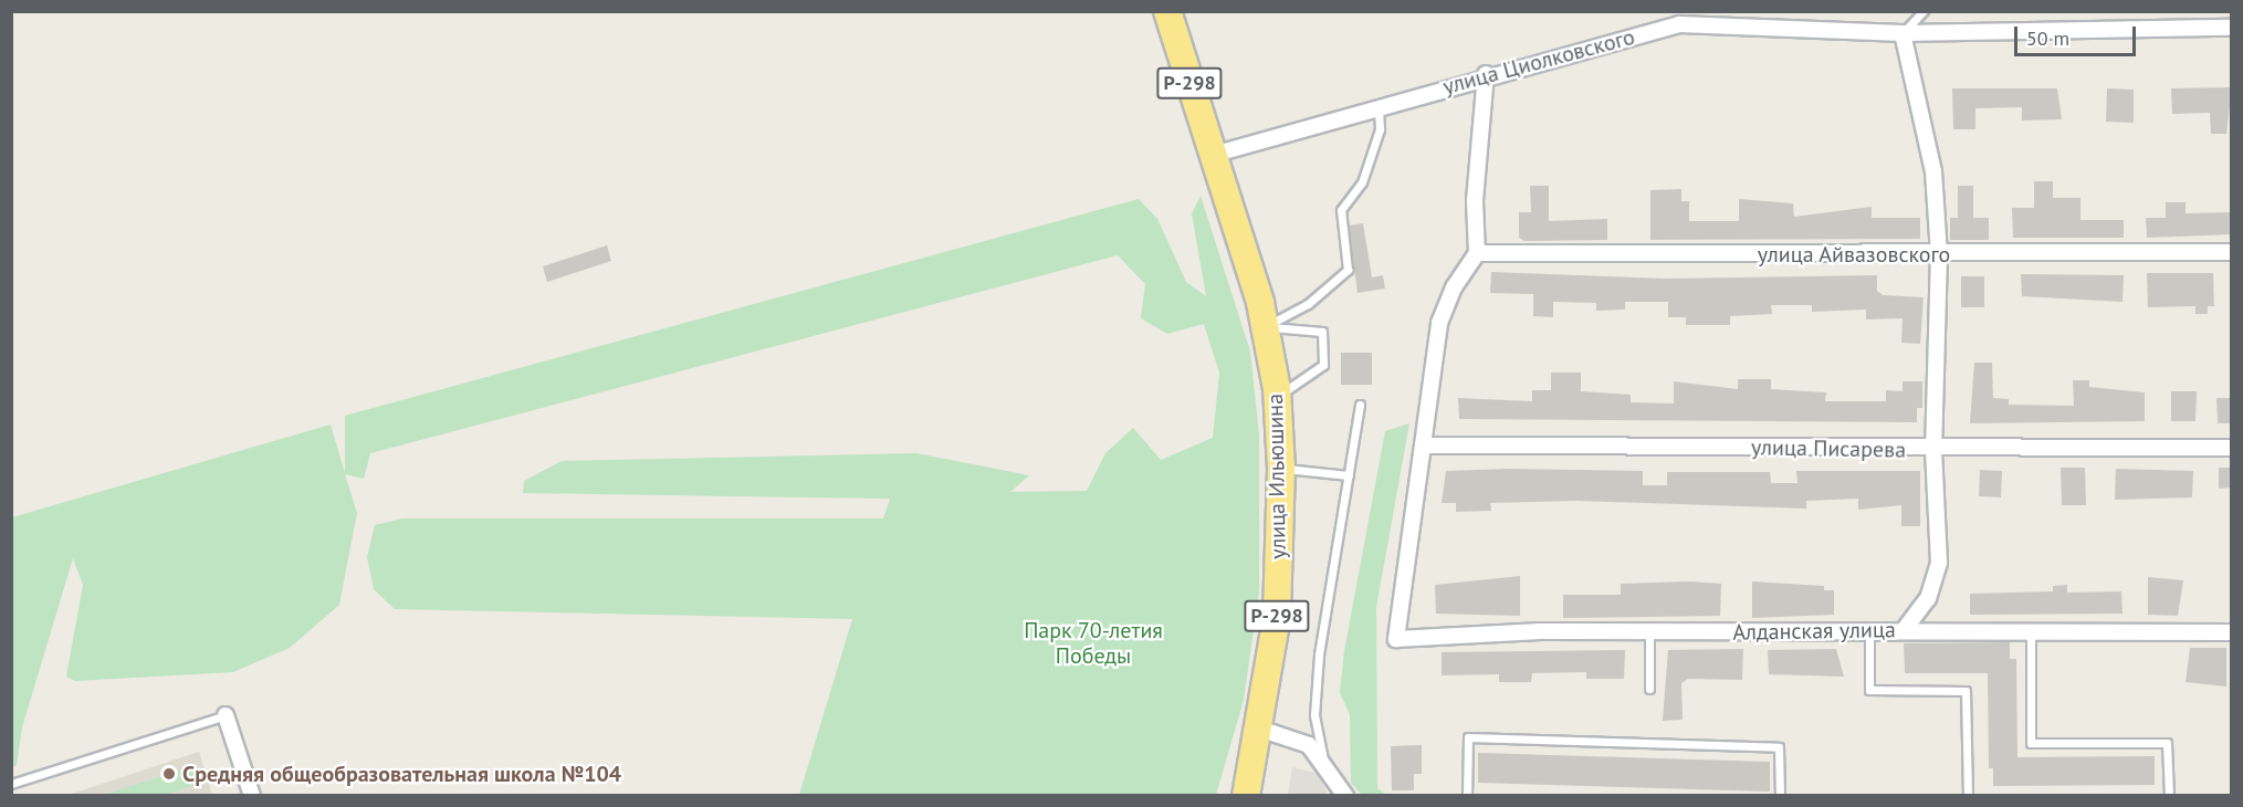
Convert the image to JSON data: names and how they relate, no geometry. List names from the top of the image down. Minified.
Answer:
{"streets":{"highway":["Р-298","улица Ильюшина"],"street":["улица Циолковского","улица Айвазовского","улица Писарева","Алданская улица"]},"crossings":[["улица Циолковского","улица Ильюшина"],["улица Писарева","Алданская улица"]],"parks":["Парк 70-летия Победы"],"places":["Средняя общеобразовательная школа №104"],"scale_bar":"50 m"}
